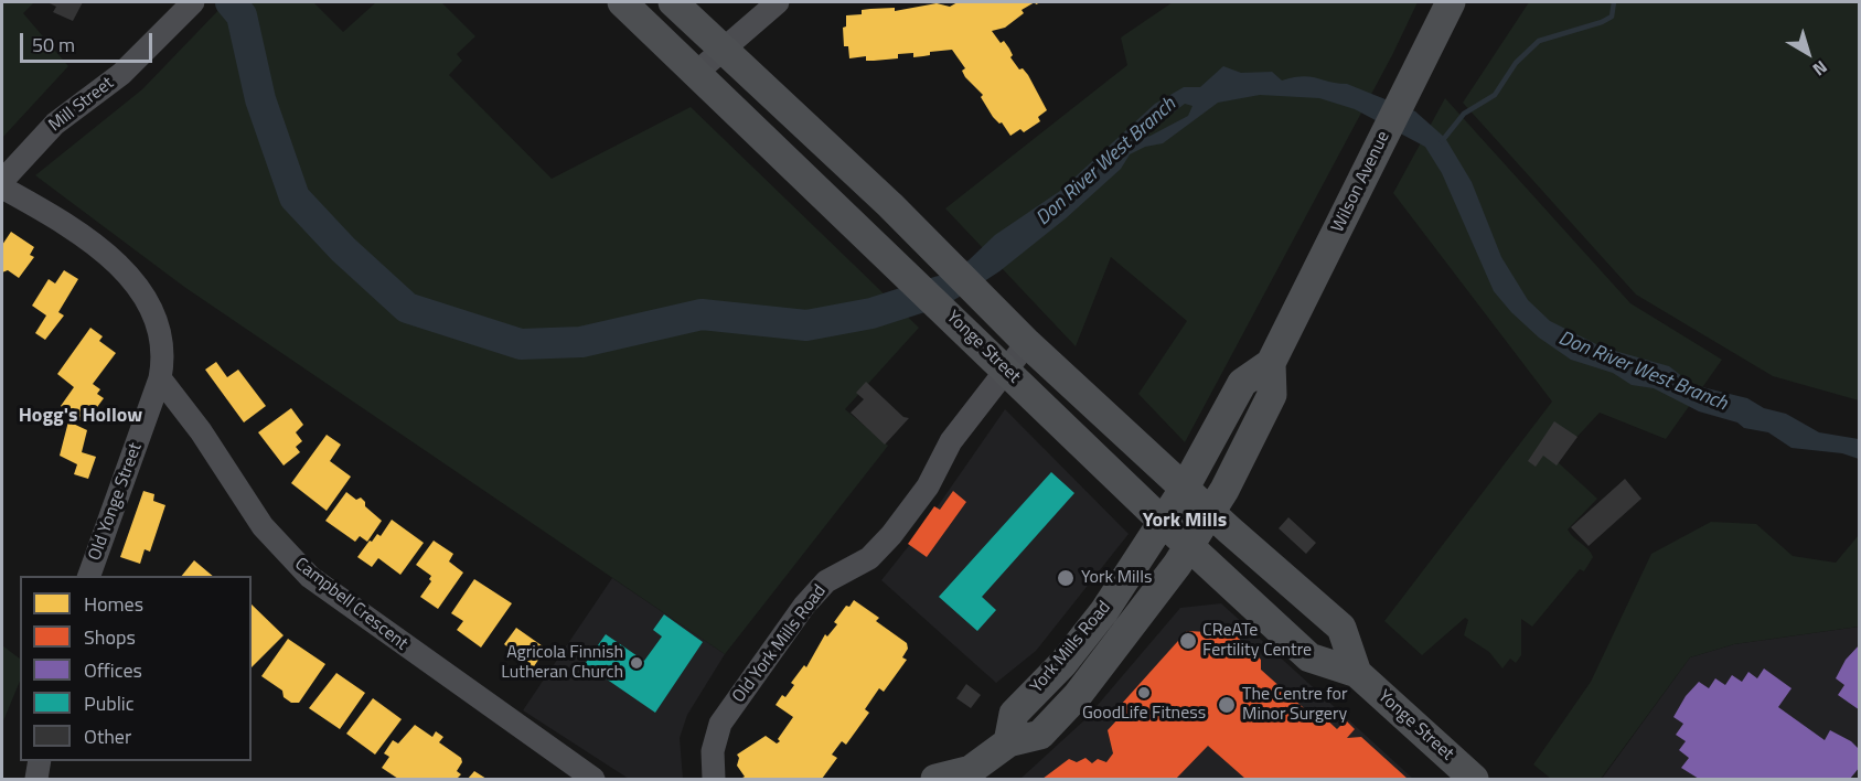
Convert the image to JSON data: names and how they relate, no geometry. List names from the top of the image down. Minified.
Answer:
{"streets":{"main road":["Wilson Avenue","Yonge Street","York Mills Road"],"street":["Mill Street","Old Yonge Street","Campbell Crescent","Old York Mills Road"]},"crossings":[["Wilson Avenue","Yonge Street"],["Wilson Avenue","York Mills Road"],["Yonge Street","Old York Mills Road"],["Yonge Street","York Mills Road"],["Old Yonge Street","Campbell Crescent"]],"districts":["Hogg's Hollow","York Mills"],"water":["Don River West Branch"],"places":["York Mills","CReATe Fertility Centre","Agricola Finnish Lutheran Church","GoodLife Fitness","The Centre for Minor Surgery"],"legend":["Homes","Shops","Offices","Public","Other"],"scale_bar":"50 m","north":"bottom right"}
